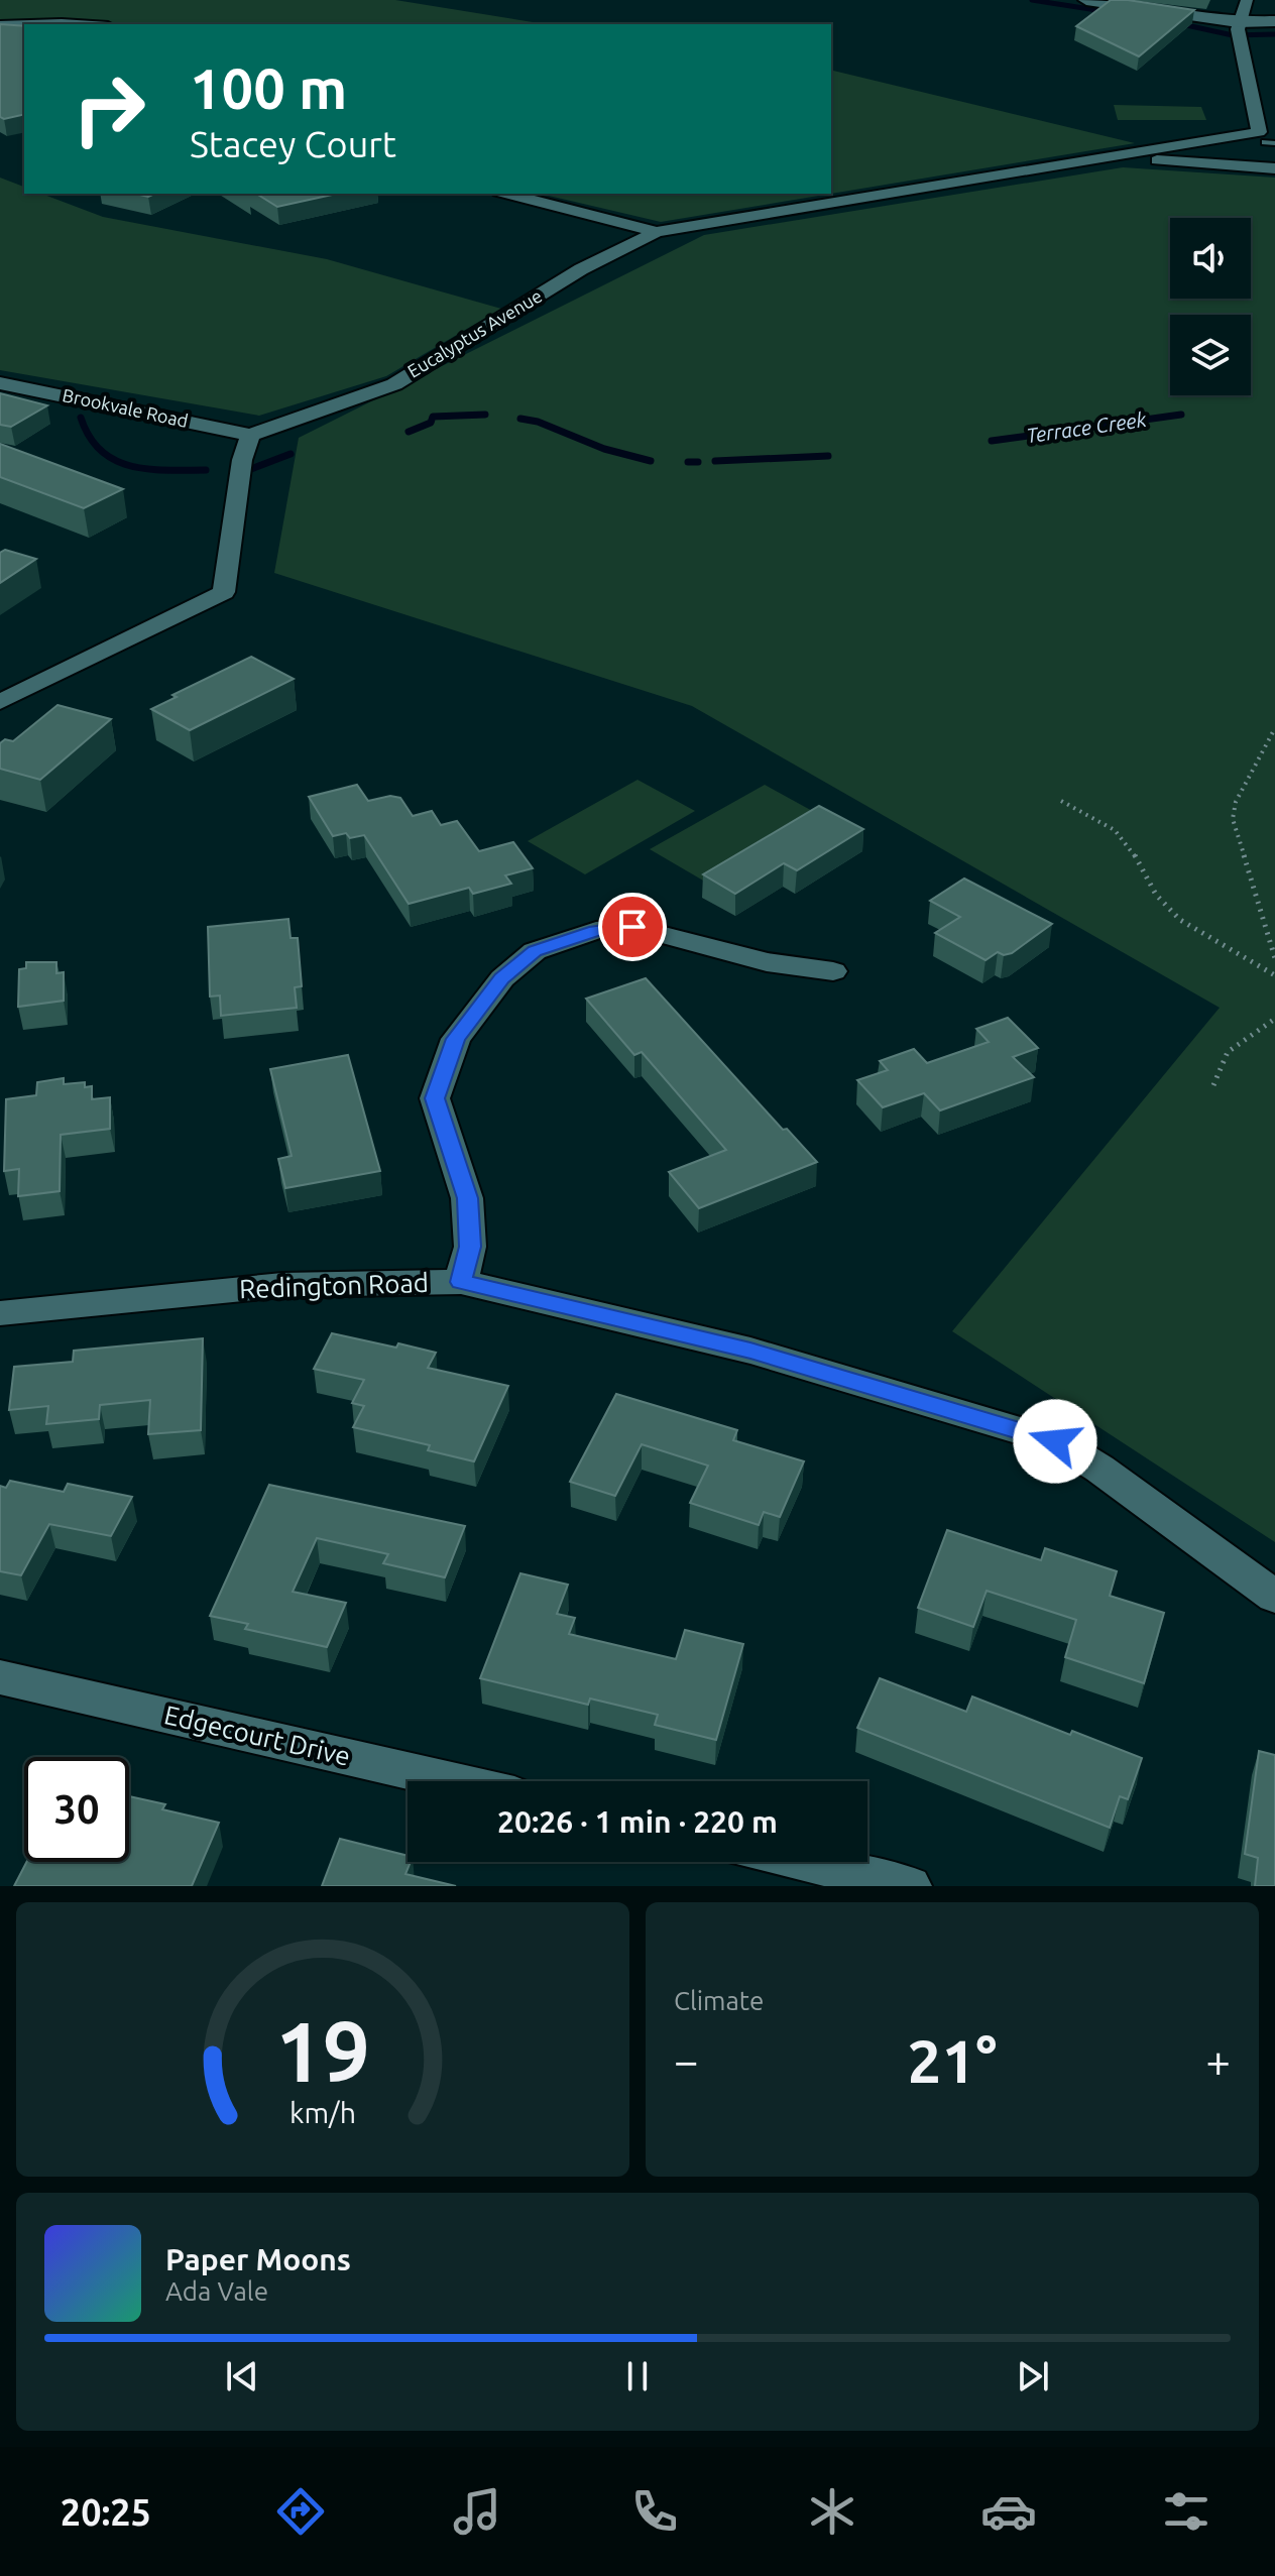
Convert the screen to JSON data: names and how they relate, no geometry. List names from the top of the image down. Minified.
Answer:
{"streets":{"street":["Eucalyptus Avenue","Brookvale Road","Redington Road","Edgecourt Drive"]},"crossings":[["Eucalyptus Avenue","Brookvale Road"]],"water":["Terrace Creek"],"page":{"turn":["100 m","Stacey Court"],"limit":"30","trip":"20:26 · 1 min · 220 m","tile":"Climate","heat":["−","21°","+"],"song":["Paper Moons","Ada Vale"],"tabs":"20:25","gauge":["19","km/h"]}}
